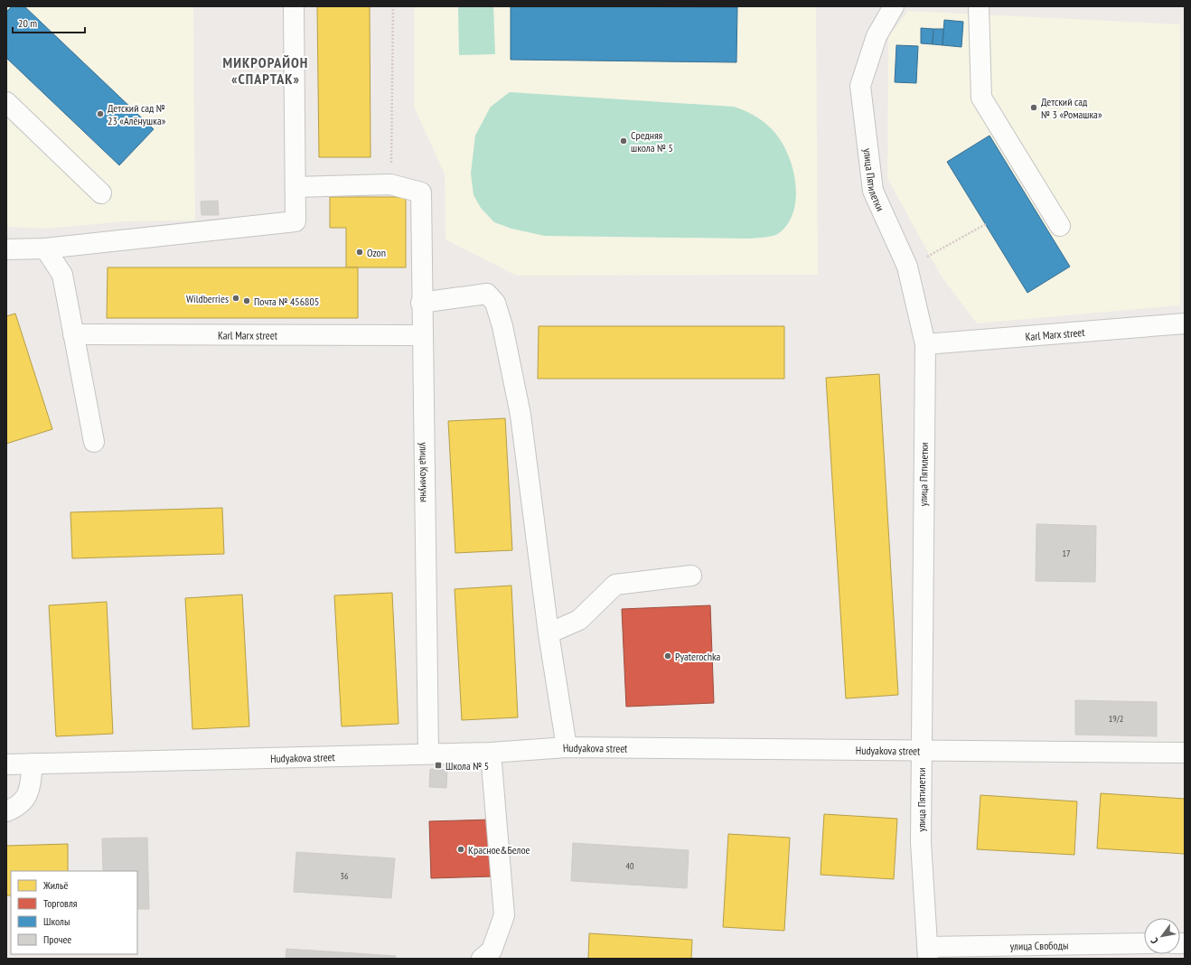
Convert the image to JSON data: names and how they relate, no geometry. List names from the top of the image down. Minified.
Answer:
{"streets":{"street":["улица Пятилетки","Karl Marx street","улица Коммуны","Hudyakova street","улица Свободы"]},"crossings":[["улица Пятилетки","Karl Marx street"],["улица Пятилетки","Hudyakova street"],["улица Пятилетки","улица Свободы"],["Karl Marx street","улица Коммуны"],["улица Коммуны","Hudyakova street"]],"districts":["МИКРОРАЙОН «СПАРТАК»"],"places":{"other":["Детский сад № 3 «Ромашка»","Детский сад № 23 «Алёнушка»","Средняя школа № 5","Ozon","Wildberries","Почта № 456805","Pyaterochka","Красное&Белое"],"transit":["Школа № 5"]},"house_numbers":["17","19/2","40","36"],"legend":["Жильё","Торговля","Школы","Прочее"],"scale_bar":"20 m","north":"bottom left"}
